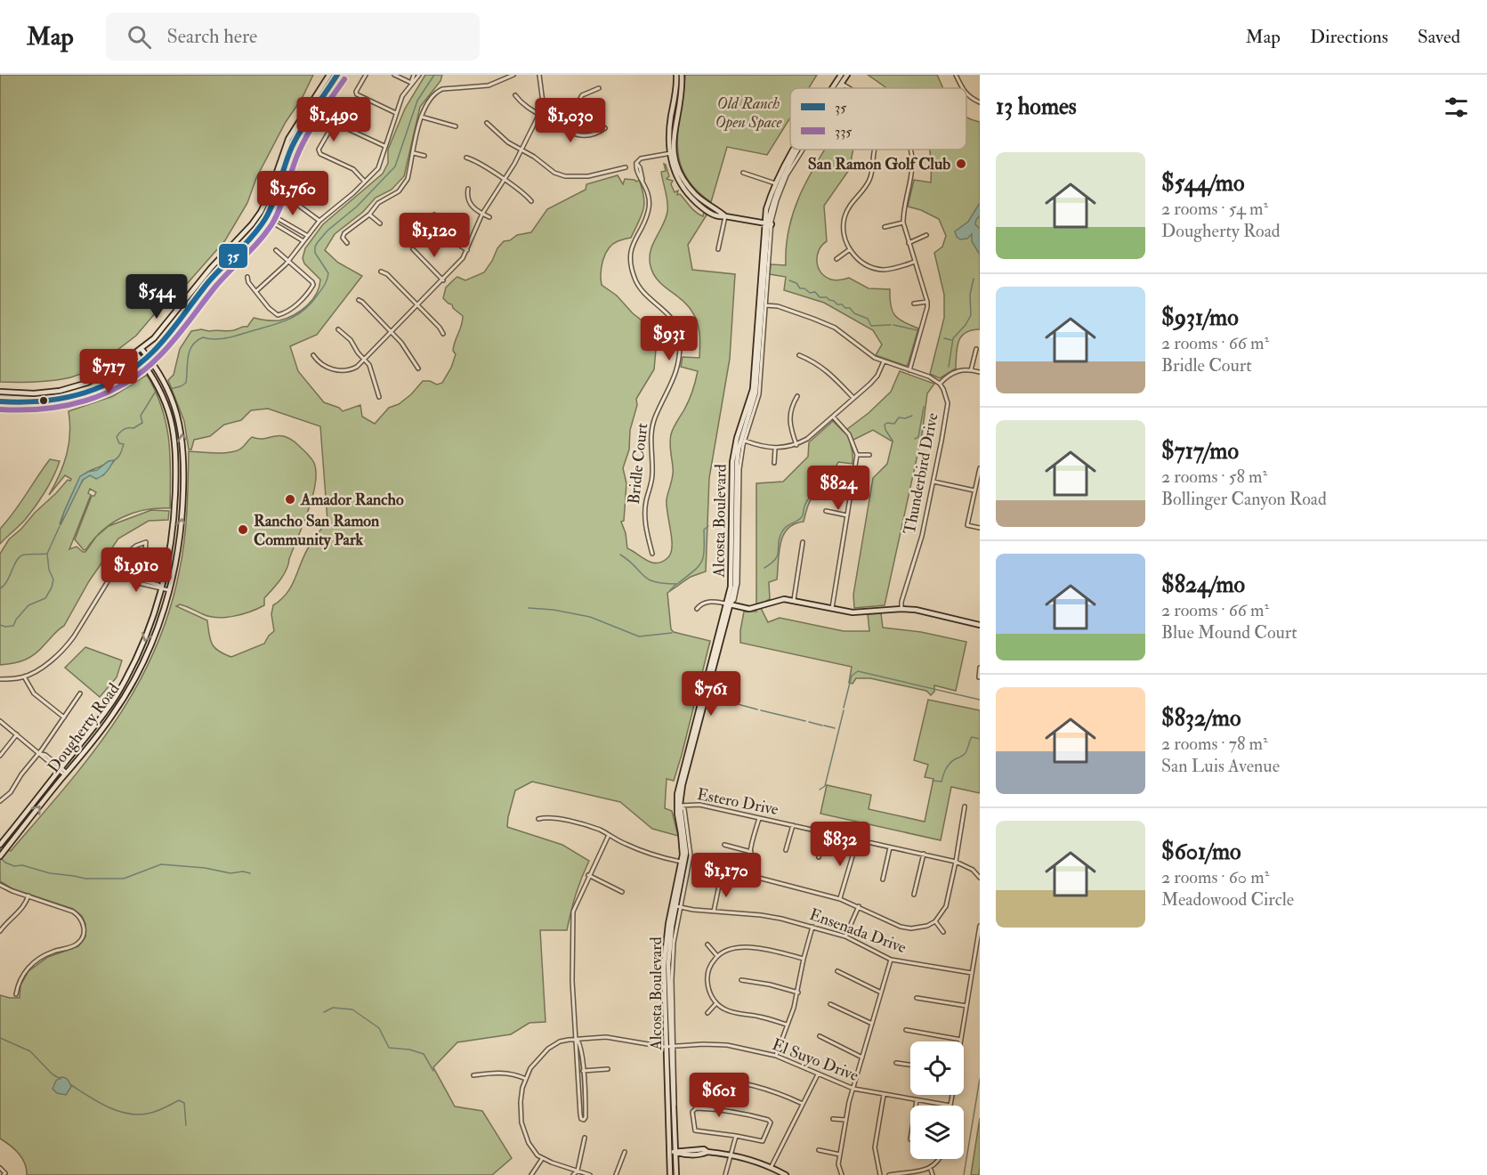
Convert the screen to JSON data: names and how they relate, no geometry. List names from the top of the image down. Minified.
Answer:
{"streets":{"main road":["Alcosta Boulevard","Dougherty Road"],"street":["Bridle Court","Thunderbird Drive","Estero Drive","Ensenada Drive","El Suyo Drive"]},"crossings":[["Alcosta Boulevard","Estero Drive"],["Alcosta Boulevard","Ensenada Drive"],["Alcosta Boulevard","El Suyo Drive"]],"parks":["Old Ranch Open Space"],"places":["San Ramon Golf Club","Amador Rancho","Rancho San Ramon Community Park"],"lines":["transit line 35","transit line 335"],"legend":["35","335"],"page":{"header":"Map","search":"Search here","nav":["Map","Directions","Saved"],"heading":"13 homes","price":["$1,490","$1,030","$1,760","$1,120","$544","$931","$717","$824","$1,910","$761","$832","$1,170","$601"],"list":[{"name":"$544/mo","note":"2 rooms · 54 m² · Dougherty Road"},{"name":"$931/mo","note":"2 rooms · 66 m² · Bridle Court"},{"name":"$717/mo","note":"2 rooms · 58 m² · Bollinger Canyon Road"},{"name":"$824/mo","note":"2 rooms · 66 m² · Blue Mound Court"},{"name":"$832/mo","note":"2 rooms · 78 m² · San Luis Avenue"},{"name":"$601/mo","note":"2 rooms · 60 m² · Meadowood Circle"}]}}
